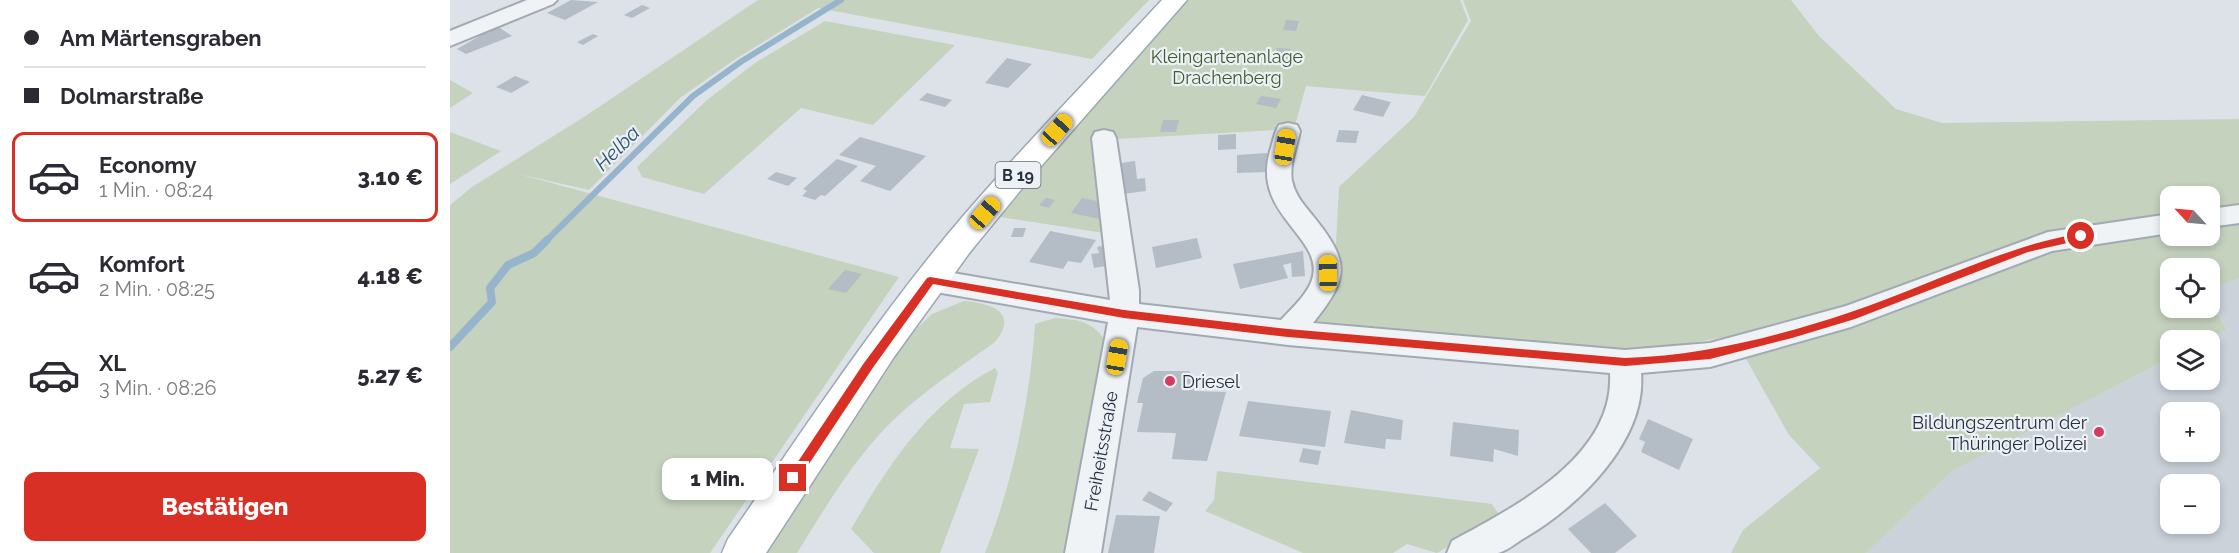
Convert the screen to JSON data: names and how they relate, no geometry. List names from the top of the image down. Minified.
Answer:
{"streets":{"main road":["B 19"],"street":["Freiheitsstraße"]},"water":["Helba"],"parks":["Kleingartenanlage Drachenberg"],"places":["Driesel","Bildungszentrum der Thüringer Polizei"],"north":"top left","page":{"banner":["Am Märtensgraben","Dolmarstraße"],"list":[{"name":"Economy","note":"1 Min. · 08:24","value":"3.10 €"},{"name":"Komfort","note":"2 Min. · 08:25","value":"4.18 €"},{"name":"XL","note":"3 Min. · 08:26","value":"5.27 €"}],"map_buttons":["+","−"],"bubble":"1 Min.","buttons":"Bestätigen"}}
